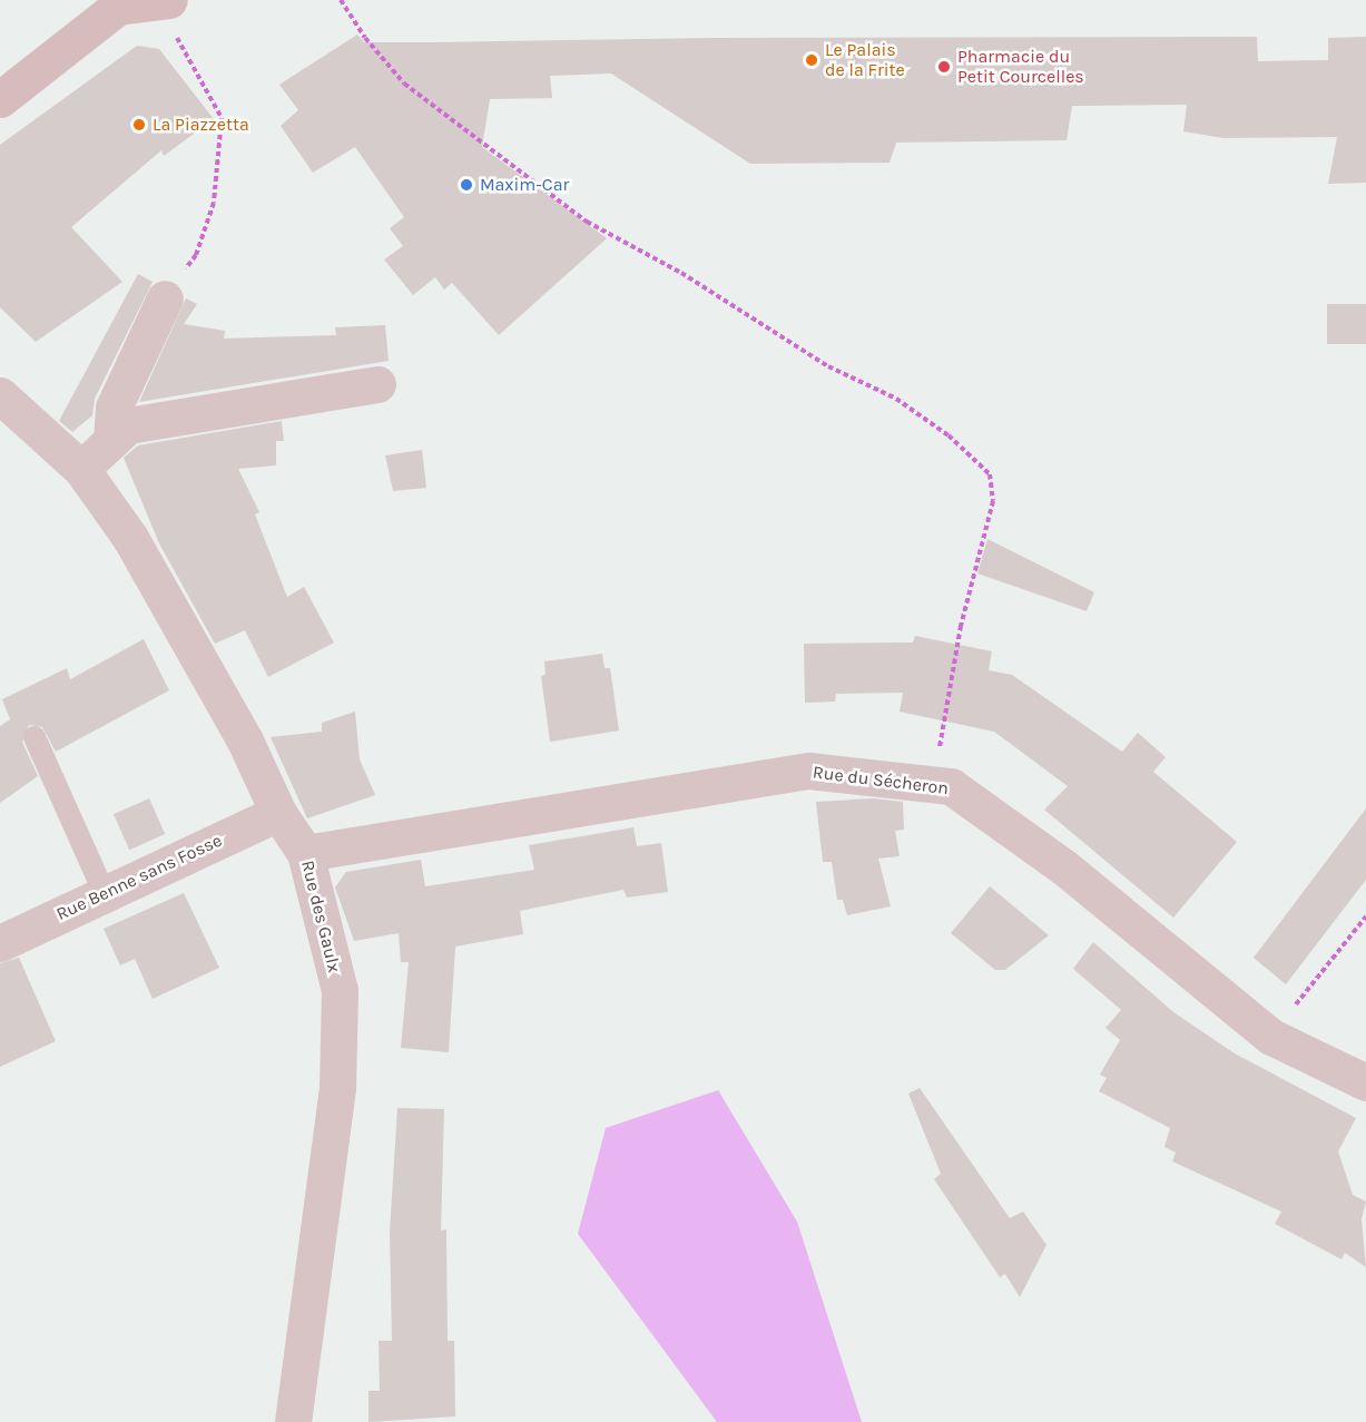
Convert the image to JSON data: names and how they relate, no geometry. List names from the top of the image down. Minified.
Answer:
{"streets":{"street":["Rue du Sécheron","Rue Benne sans Fosse","Rue des Gaulx"]},"crossings":[["Rue du Sécheron","Rue des Gaulx"],["Rue Benne sans Fosse","Rue des Gaulx"]],"places":["Le Palais de la Frite","Pharmacie du Petit Courcelles","La Piazzetta","Maxim-Car"]}
